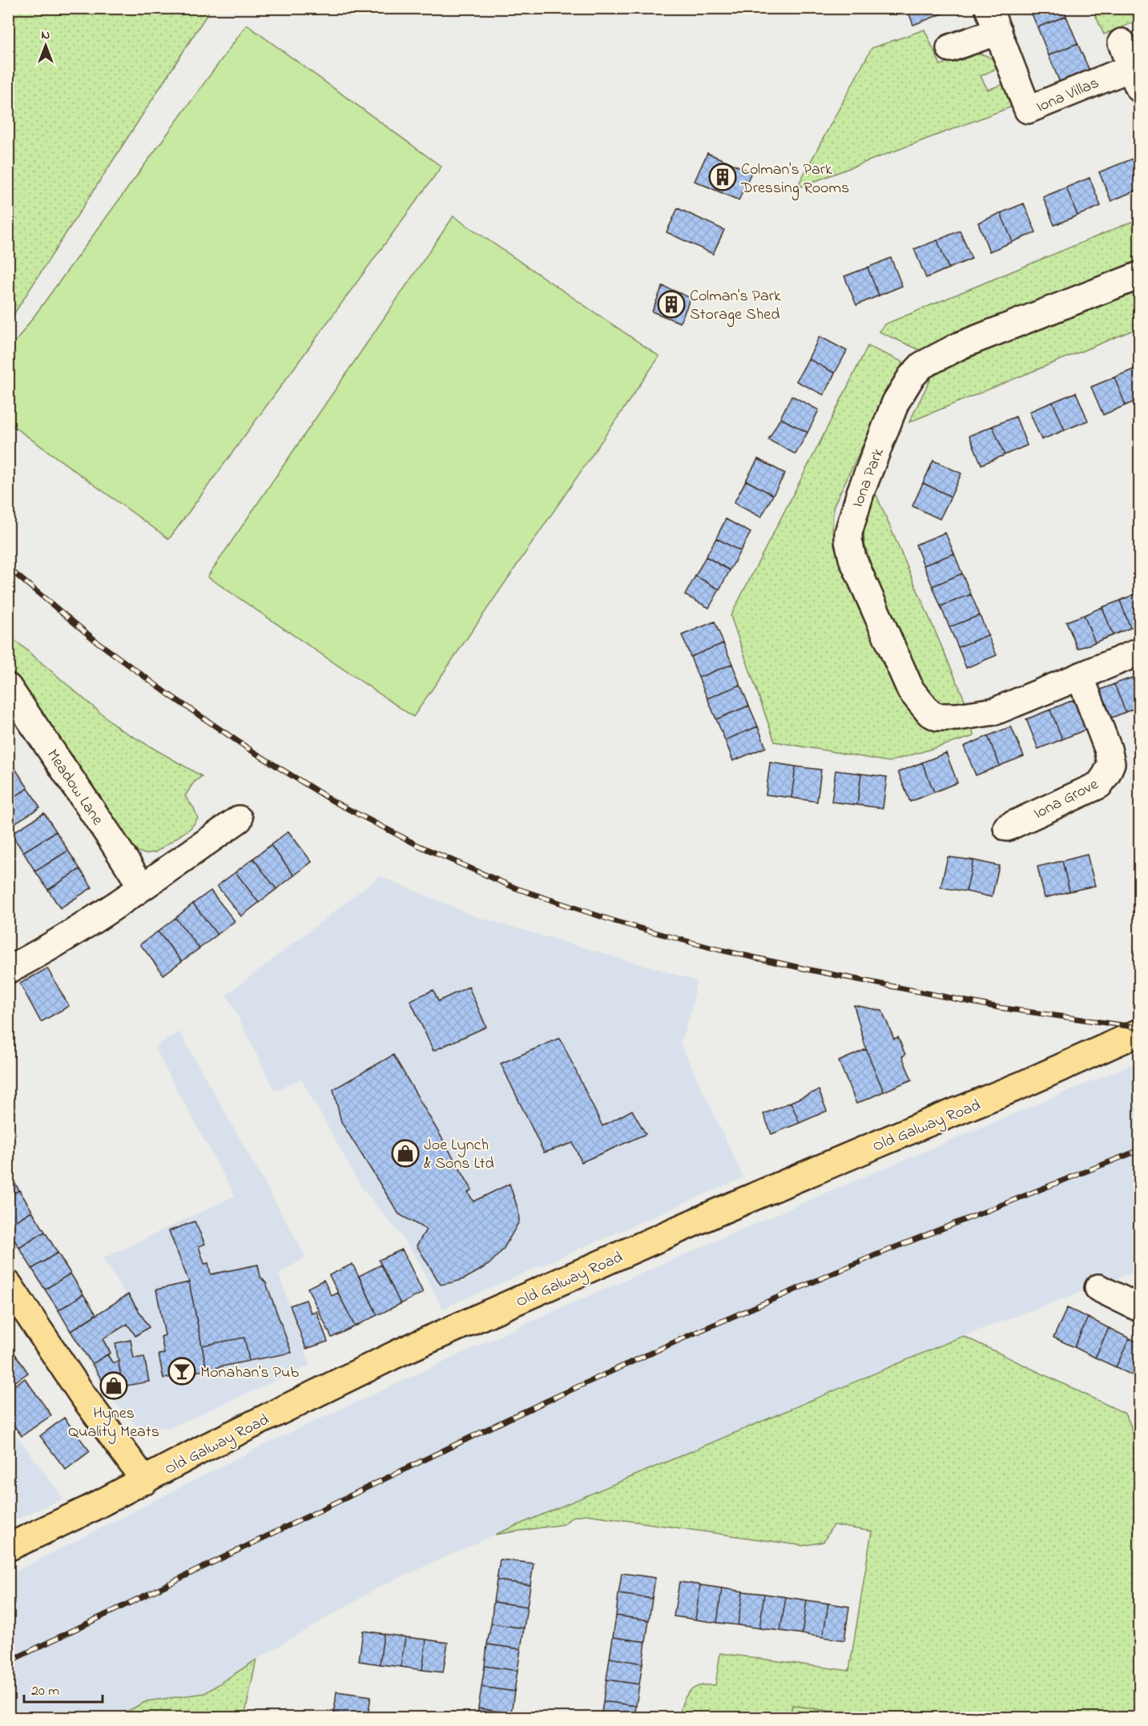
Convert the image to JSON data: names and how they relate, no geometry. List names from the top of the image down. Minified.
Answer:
{"streets":{"main road":["Old Galway Road"],"street":["Iona Villas","Iona Park","Meadow Lane","Iona Grove"]},"crossings":[["Iona Park","Iona Grove"]],"places":{"building":["Colman's Park Dressing Rooms","Colman's Park Storage Shed"],"shop":["Joe Lynch & Sons Ltd","Hynes Quality Meats"],"bar":["Monahan's Pub"]},"scale_bar":"20 m","north":"top"}
